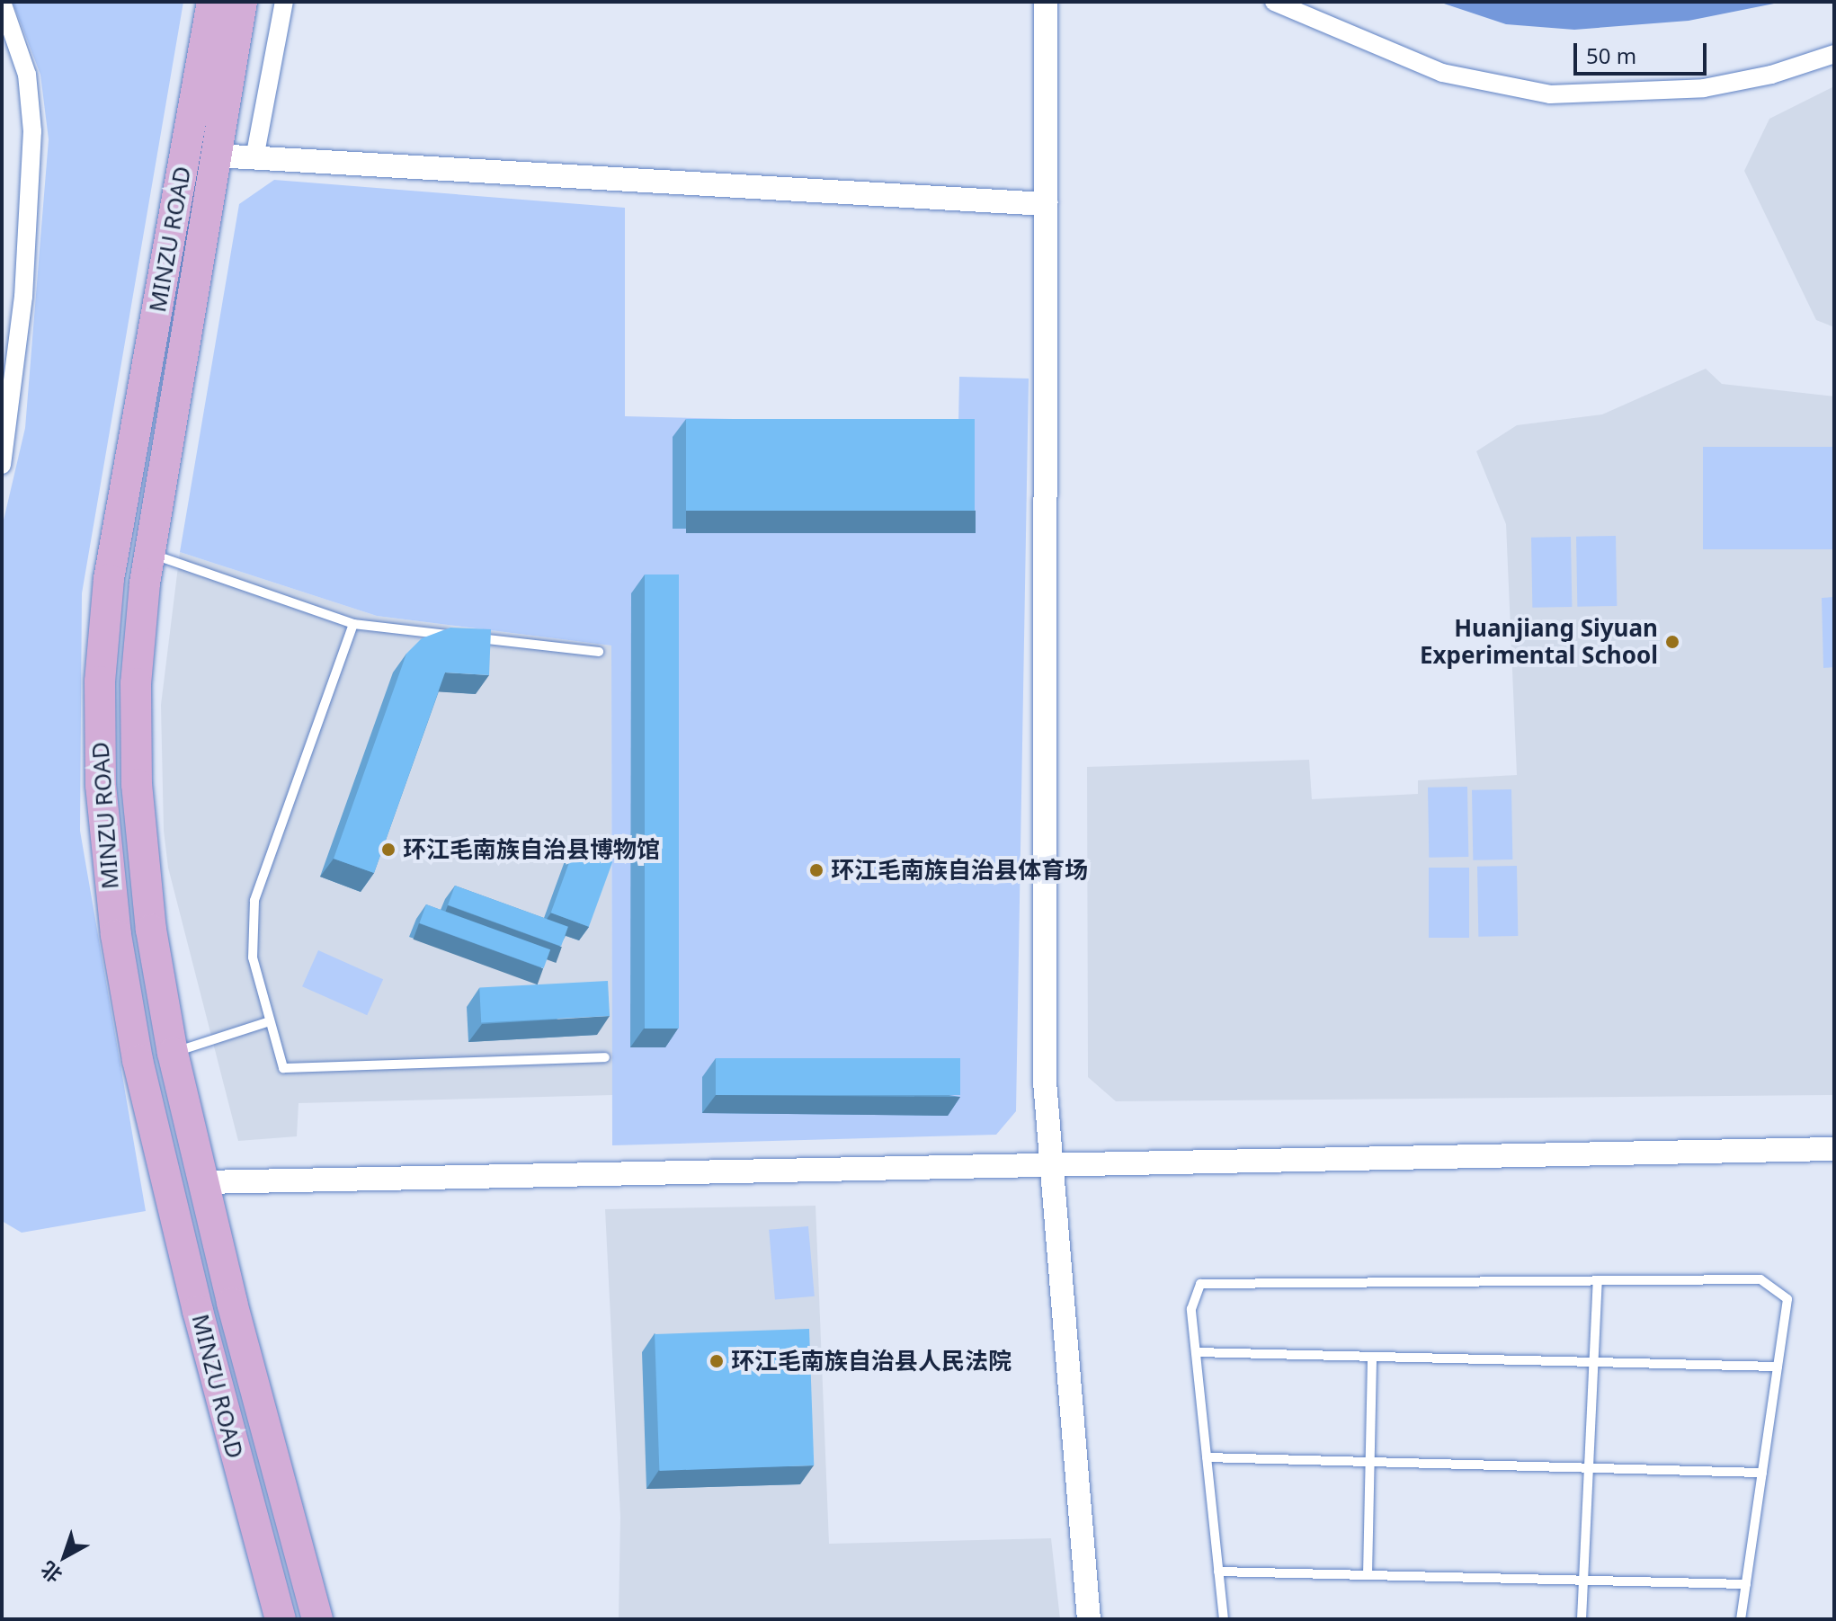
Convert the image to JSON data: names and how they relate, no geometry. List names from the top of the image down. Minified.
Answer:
{"streets":{"main road":["MINZU ROAD"]},"places":["Huanjiang Siyuan Experimental School","环江毛南族自治县博物馆","环江毛南族自治县体育场","环江毛南族自治县人民法院"],"scale_bar":"50 m","north":"bottom left"}
